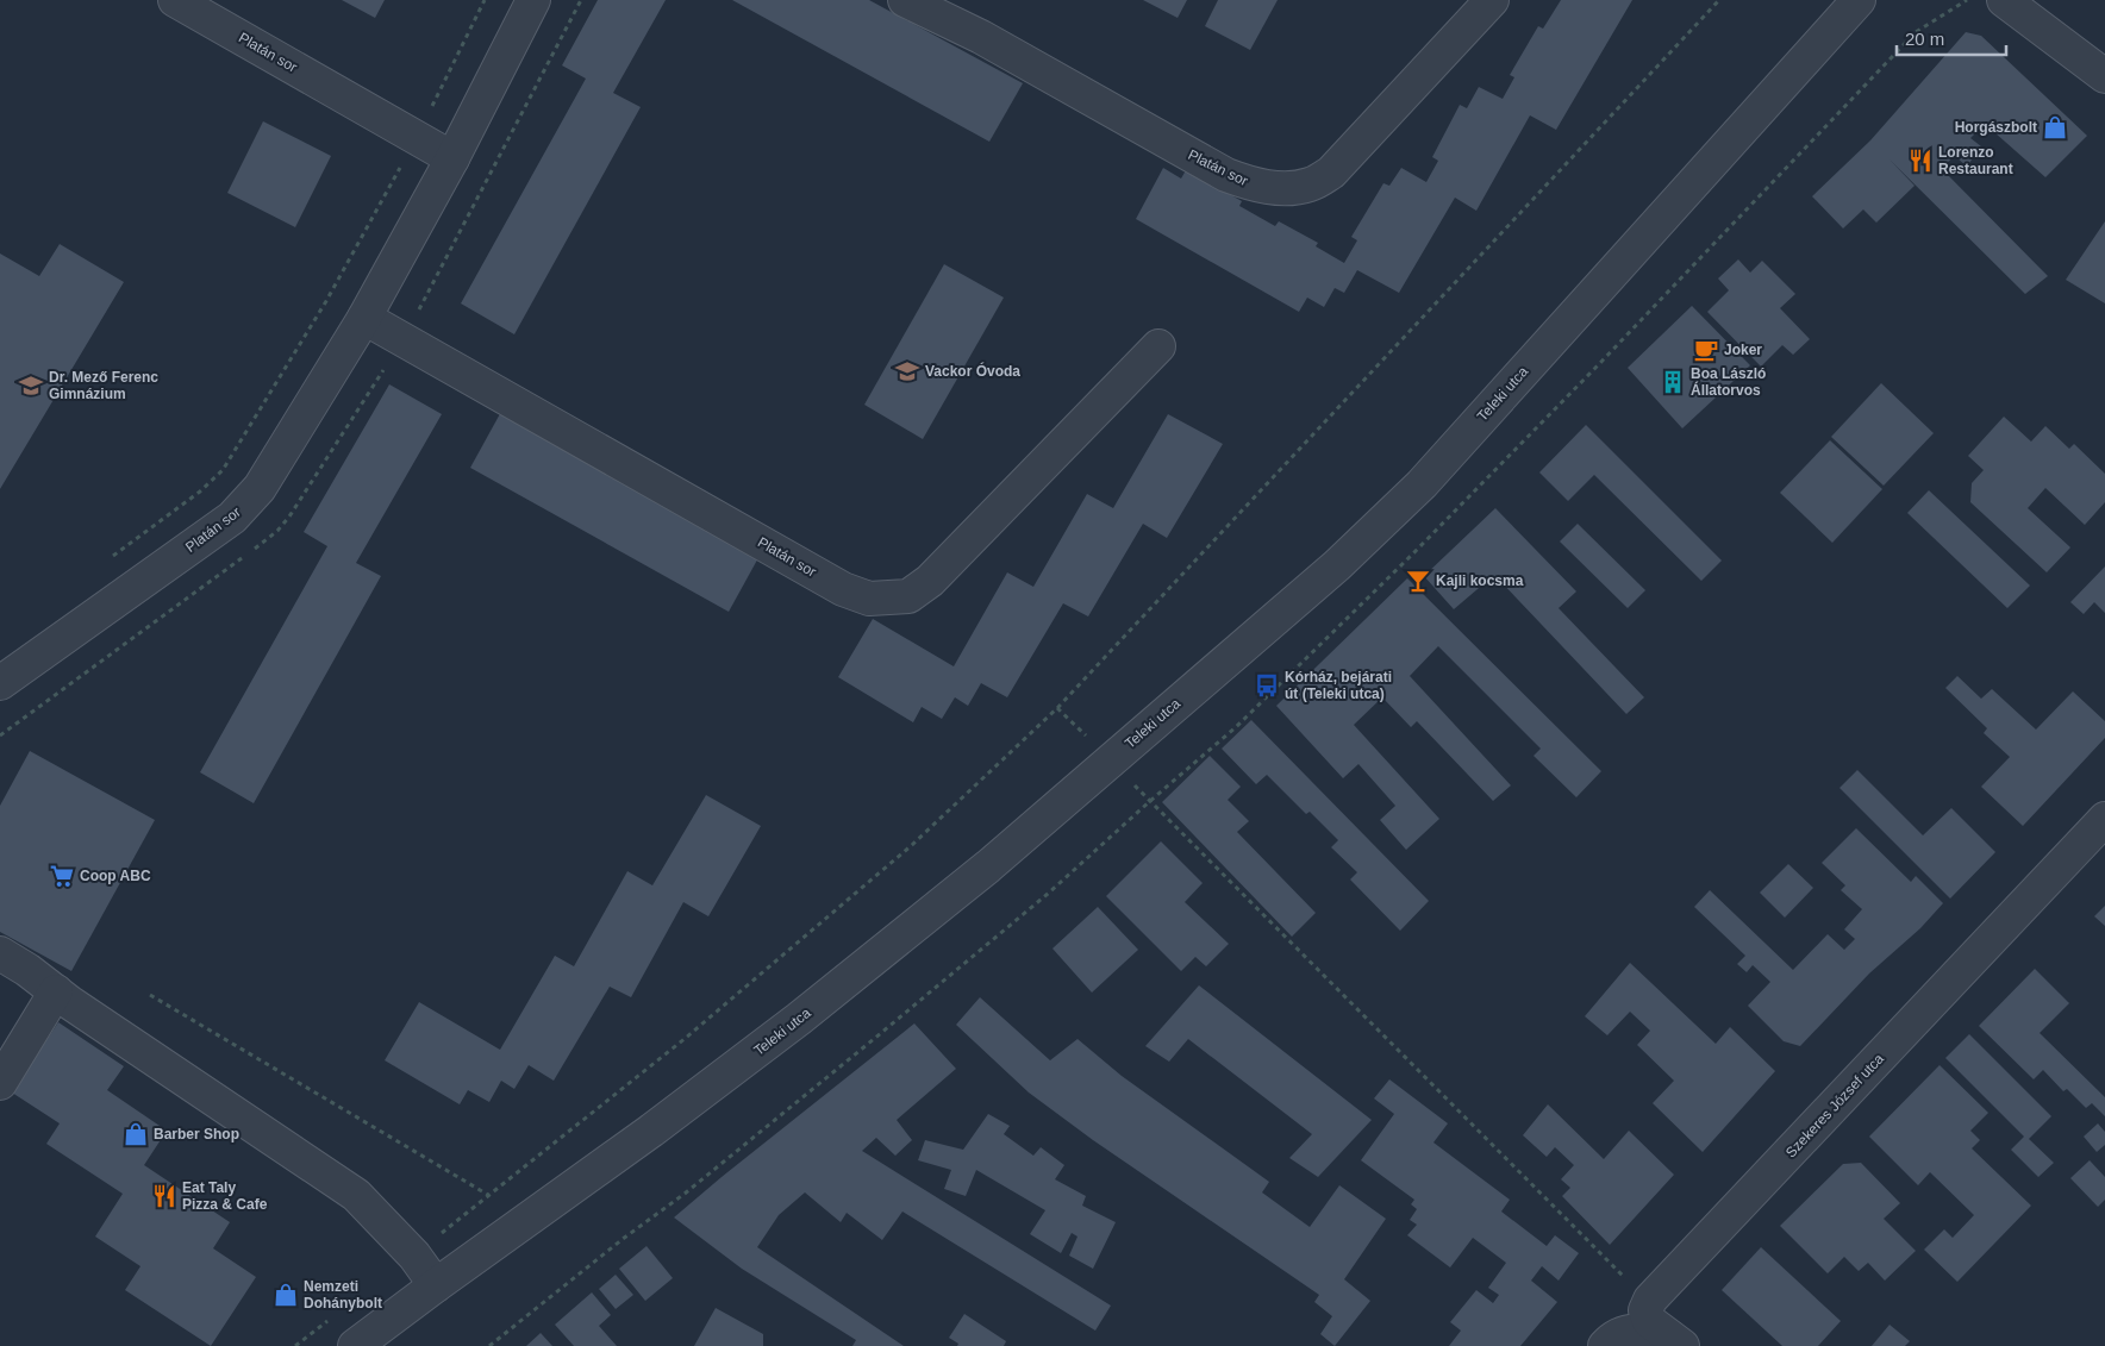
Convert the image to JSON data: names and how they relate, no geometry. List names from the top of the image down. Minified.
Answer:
{"streets":{"street":["Platán sor","Teleki utca","Szekeres József utca"]},"places":{"shop":["Horgászbolt","Barber Shop","Nemzeti Dohánybolt"],"restaurant":["Lorenzo Restaurant","Eat Taly Pizza & Cafe"],"cafe":["Joker"],"school or university":["Vackor Óvoda","Dr. Mező Ferenc Gimnázium"],"building":["Boa László Állatorvos"],"bar":["Kajli kocsma"],"bus stop":["Kórház, bejárati út (Teleki utca)"],"supermarket":["Coop ABC"]},"scale_bar":"20 m"}
